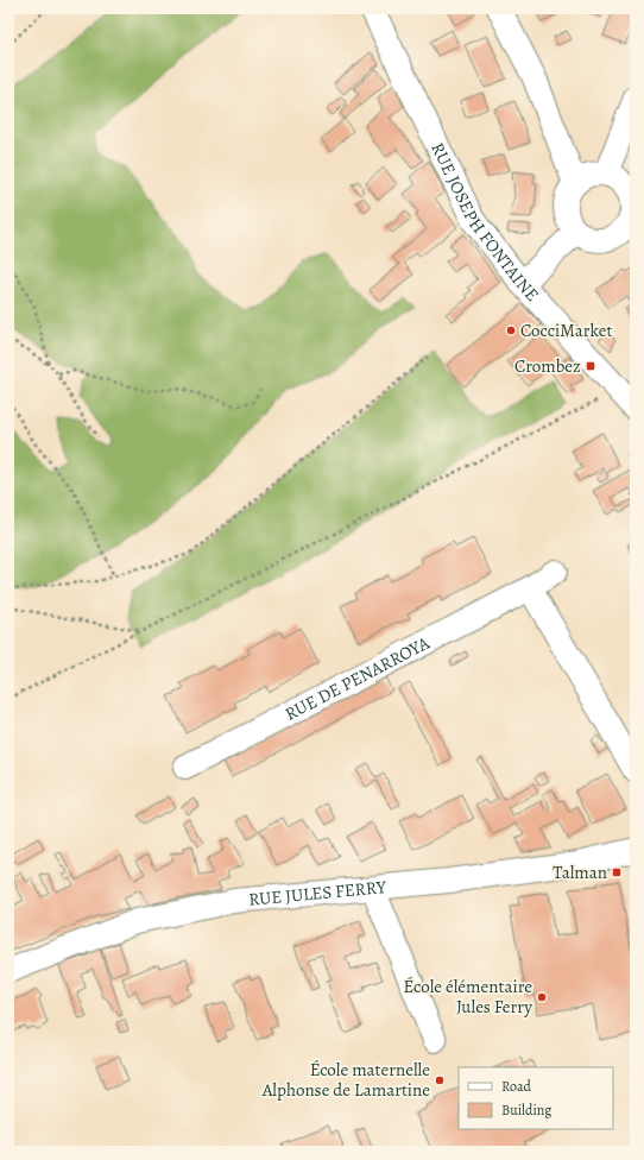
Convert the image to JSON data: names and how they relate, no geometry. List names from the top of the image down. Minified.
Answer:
{"streets":{"street":["RUE JOSEPH FONTAINE","RUE DE PENARROYA","RUE JULES FERRY"]},"places":{"other":["CocciMarket","École élémentaire Jules Ferry","École maternelle Alphonse de Lamartine"],"transit":["Crombez","Talman"]},"legend":["Road","Building"]}
